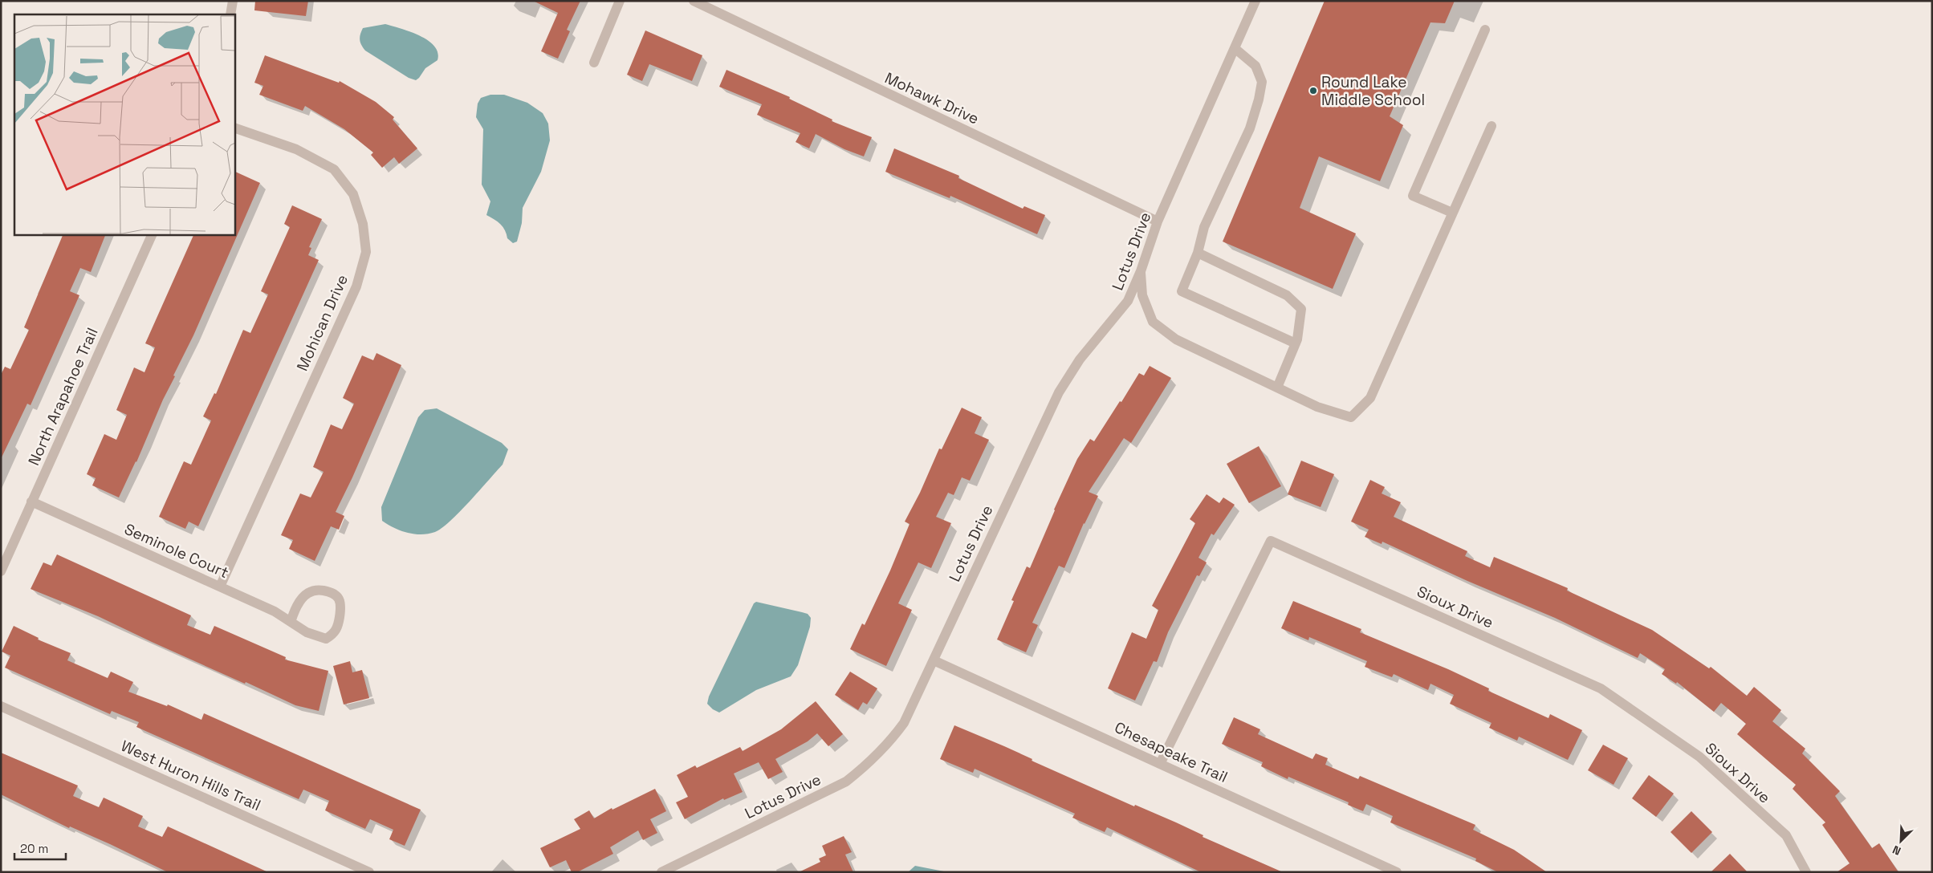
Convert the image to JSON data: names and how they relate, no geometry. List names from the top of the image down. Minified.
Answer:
{"streets":{"street":["Mohawk Drive","Lotus Drive","Mohican Drive","North Arapahoe Trail","Seminole Court","Sioux Drive","Chesapeake Trail","West Huron Hills Trail"]},"crossings":[["Mohawk Drive","Lotus Drive"],["Lotus Drive","Chesapeake Trail"],["Mohican Drive","Seminole Court"],["North Arapahoe Trail","Seminole Court"],["Sioux Drive","Chesapeake Trail"]],"places":["Round Lake Middle School"],"scale_bar":"20 m","north":"bottom left"}
